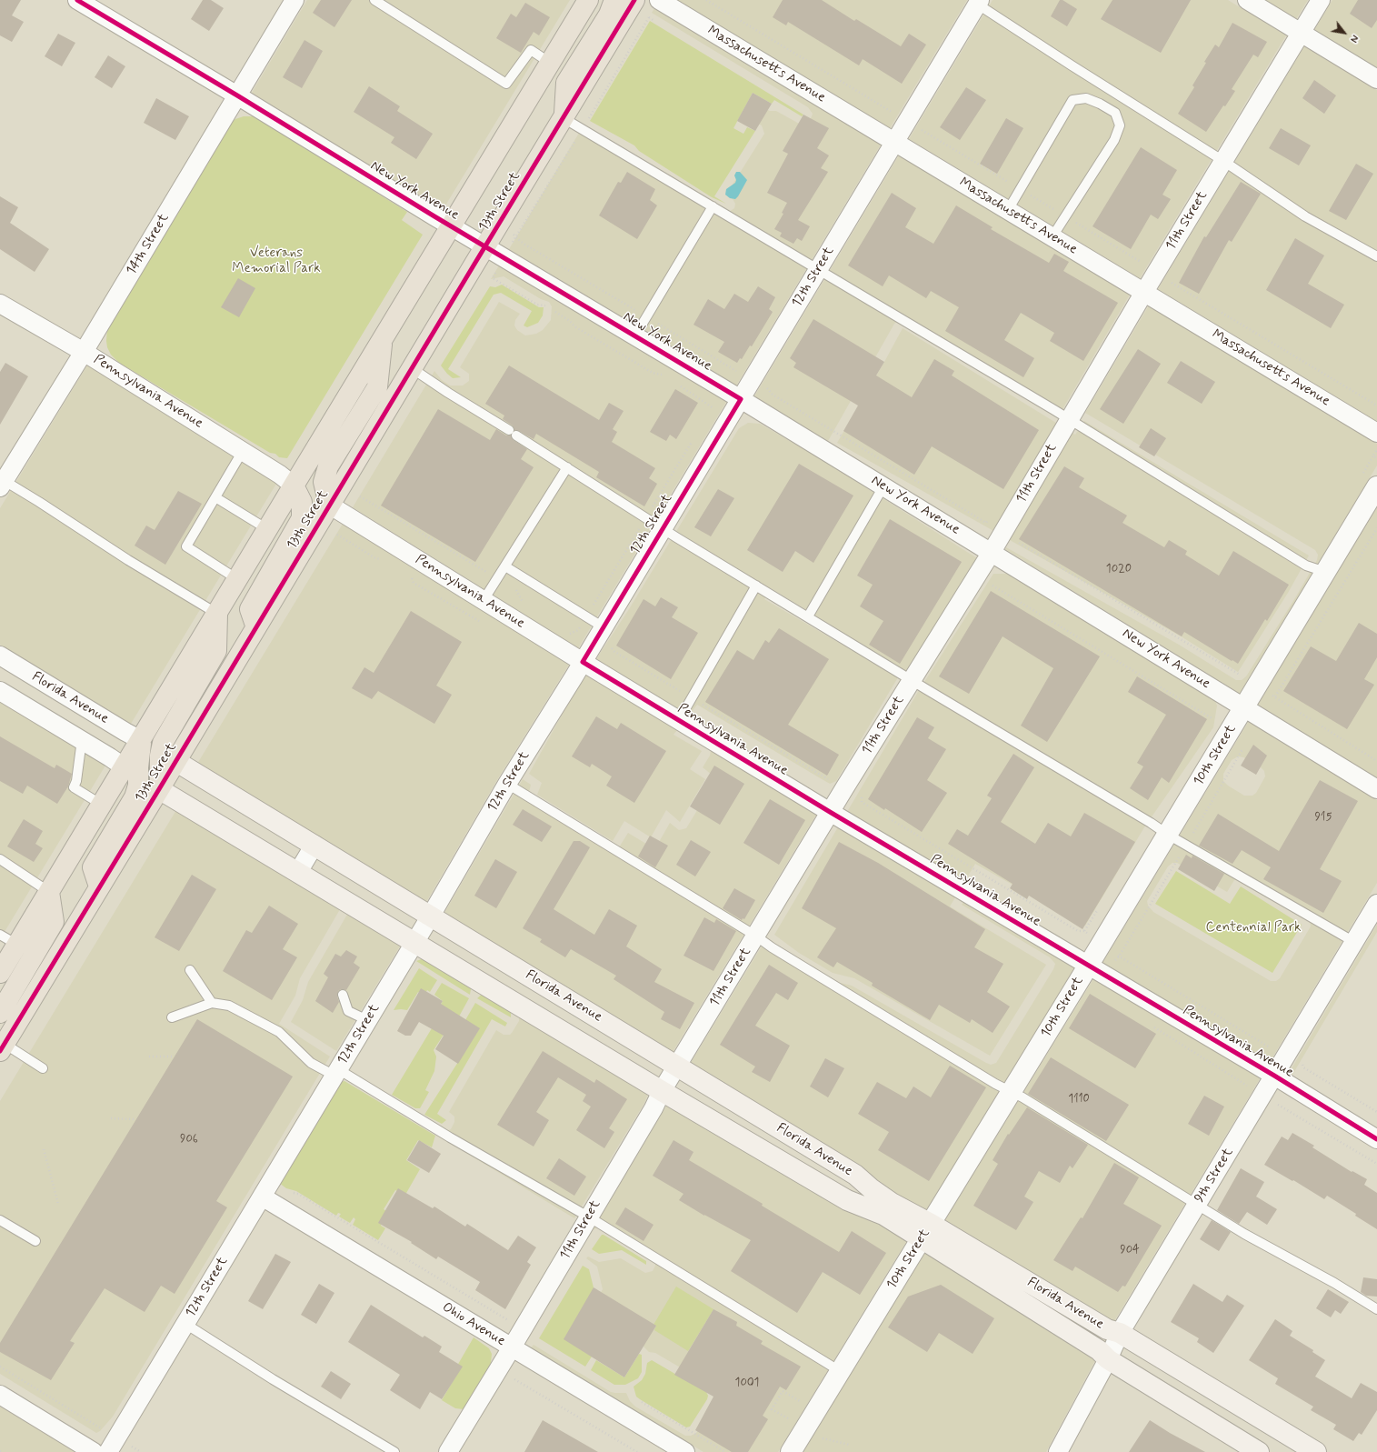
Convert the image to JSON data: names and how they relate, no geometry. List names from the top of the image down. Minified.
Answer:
{"streets":{"highway":["13th Street"],"main road":["Florida Avenue"],"street":["Massachusetts Avenue","New York Avenue","11th Street","14th Street","12th Street","Pennsylvania Avenue","10th Street","9th Street","Ohio Avenue"]},"crossings":[["Massachusetts Avenue","11th Street"],["Massachusetts Avenue","12th Street"],["New York Avenue","13th Street"],["New York Avenue","11th Street"],["New York Avenue","14th Street"],["New York Avenue","12th Street"],["New York Avenue","10th Street"],["13th Street","Pennsylvania Avenue"],["13th Street","Florida Avenue"],["11th Street","Pennsylvania Avenue"],["11th Street","Florida Avenue"],["11th Street","Ohio Avenue"],["14th Street","Pennsylvania Avenue"],["12th Street","Pennsylvania Avenue"],["12th Street","Florida Avenue"],["12th Street","Ohio Avenue"],["Pennsylvania Avenue","10th Street"],["Pennsylvania Avenue","9th Street"],["Florida Avenue","10th Street"],["Florida Avenue","9th Street"]],"parks":["Veterans Memorial Park","Centennial Park"],"house_numbers":["1020","915","1110","906","904","1001"],"north":"bottom right"}
